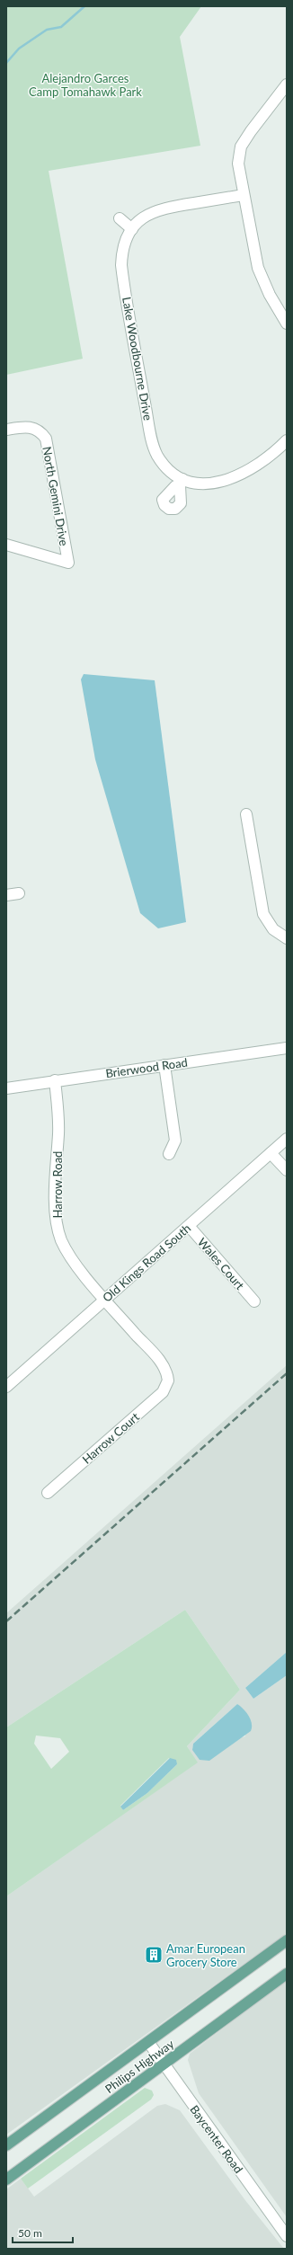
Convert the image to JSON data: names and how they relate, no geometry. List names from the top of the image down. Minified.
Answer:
{"streets":{"main road":["Philips Highway"],"street":["Lake Woodbourne Drive","North Gemini Drive","Brierwood Road","Harrow Road","Old Kings Road South","Wales Court","Harrow Court","Baycenter Road"]},"crossings":[["Brierwood Road","Harrow Road"],["Harrow Road","Old Kings Road South"],["Harrow Road","Harrow Court"],["Old Kings Road South","Wales Court"],["Philips Highway","Baycenter Road"]],"parks":["Alejandro Garces Camp Tomahawk Park"],"places":{"building":["Amar European Grocery Store"]},"scale_bar":"50 m"}
